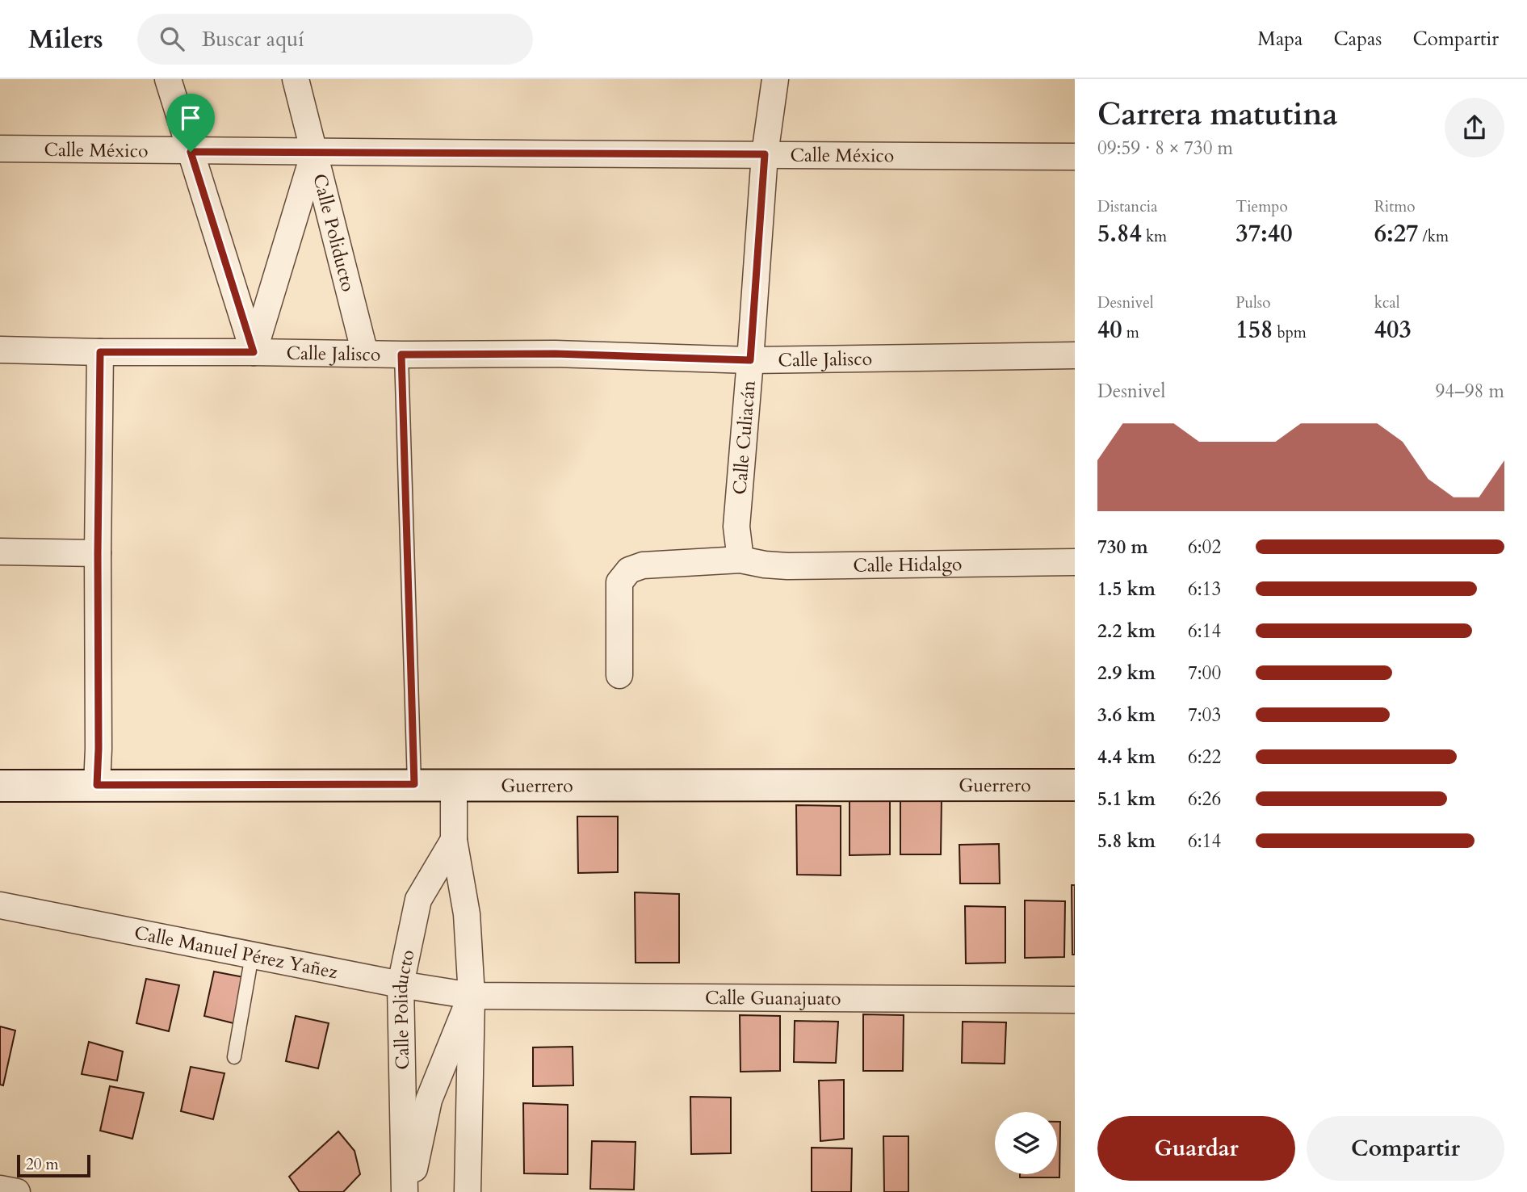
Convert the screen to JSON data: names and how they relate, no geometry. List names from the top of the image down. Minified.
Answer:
{"streets":{"main road":["Guerrero"],"street":["Calle México","Calle Poliducto","Calle Jalisco","Calle Culiacán","Calle Hidalgo","Calle Manuel Pérez Yañez","Calle Guanajuato"]},"crossings":[["Calle México","Calle Poliducto"],["Calle México","Calle Culiacán"],["Calle Poliducto","Calle Jalisco"],["Calle Poliducto","Calle Manuel Pérez Yañez"],["Calle Jalisco","Calle Culiacán"],["Calle Culiacán","Calle Hidalgo"],["Calle Manuel Pérez Yañez","Calle Guanajuato"]],"scale_bar":"20 m","page":{"header":"Milers","search":"Buscar aquí","nav":["Mapa","Capas","Compartir"],"heading":["Carrera matutina","09:59 · 8 × 730 m"],"stats":[["Distancia","5.84 km"],["Tiempo","37:40"],["Ritmo","6:27 /km"],["Desnivel","40 m"],["Pulso","158 bpm"],["kcal","403"]],"chart":["Desnivel","94–98 m"],"list":[{"name":"730 m","note":"6:02"},{"name":"1.5 km","note":"6:13"},{"name":"2.2 km","note":"6:14"},{"name":"2.9 km","note":"7:00"},{"name":"3.6 km","note":"7:03"},{"name":"4.4 km","note":"6:22"},{"name":"5.1 km","note":"6:26"},{"name":"5.8 km","note":"6:14"}],"buttons":["Guardar","Compartir"],"scale":"20 m"}}
